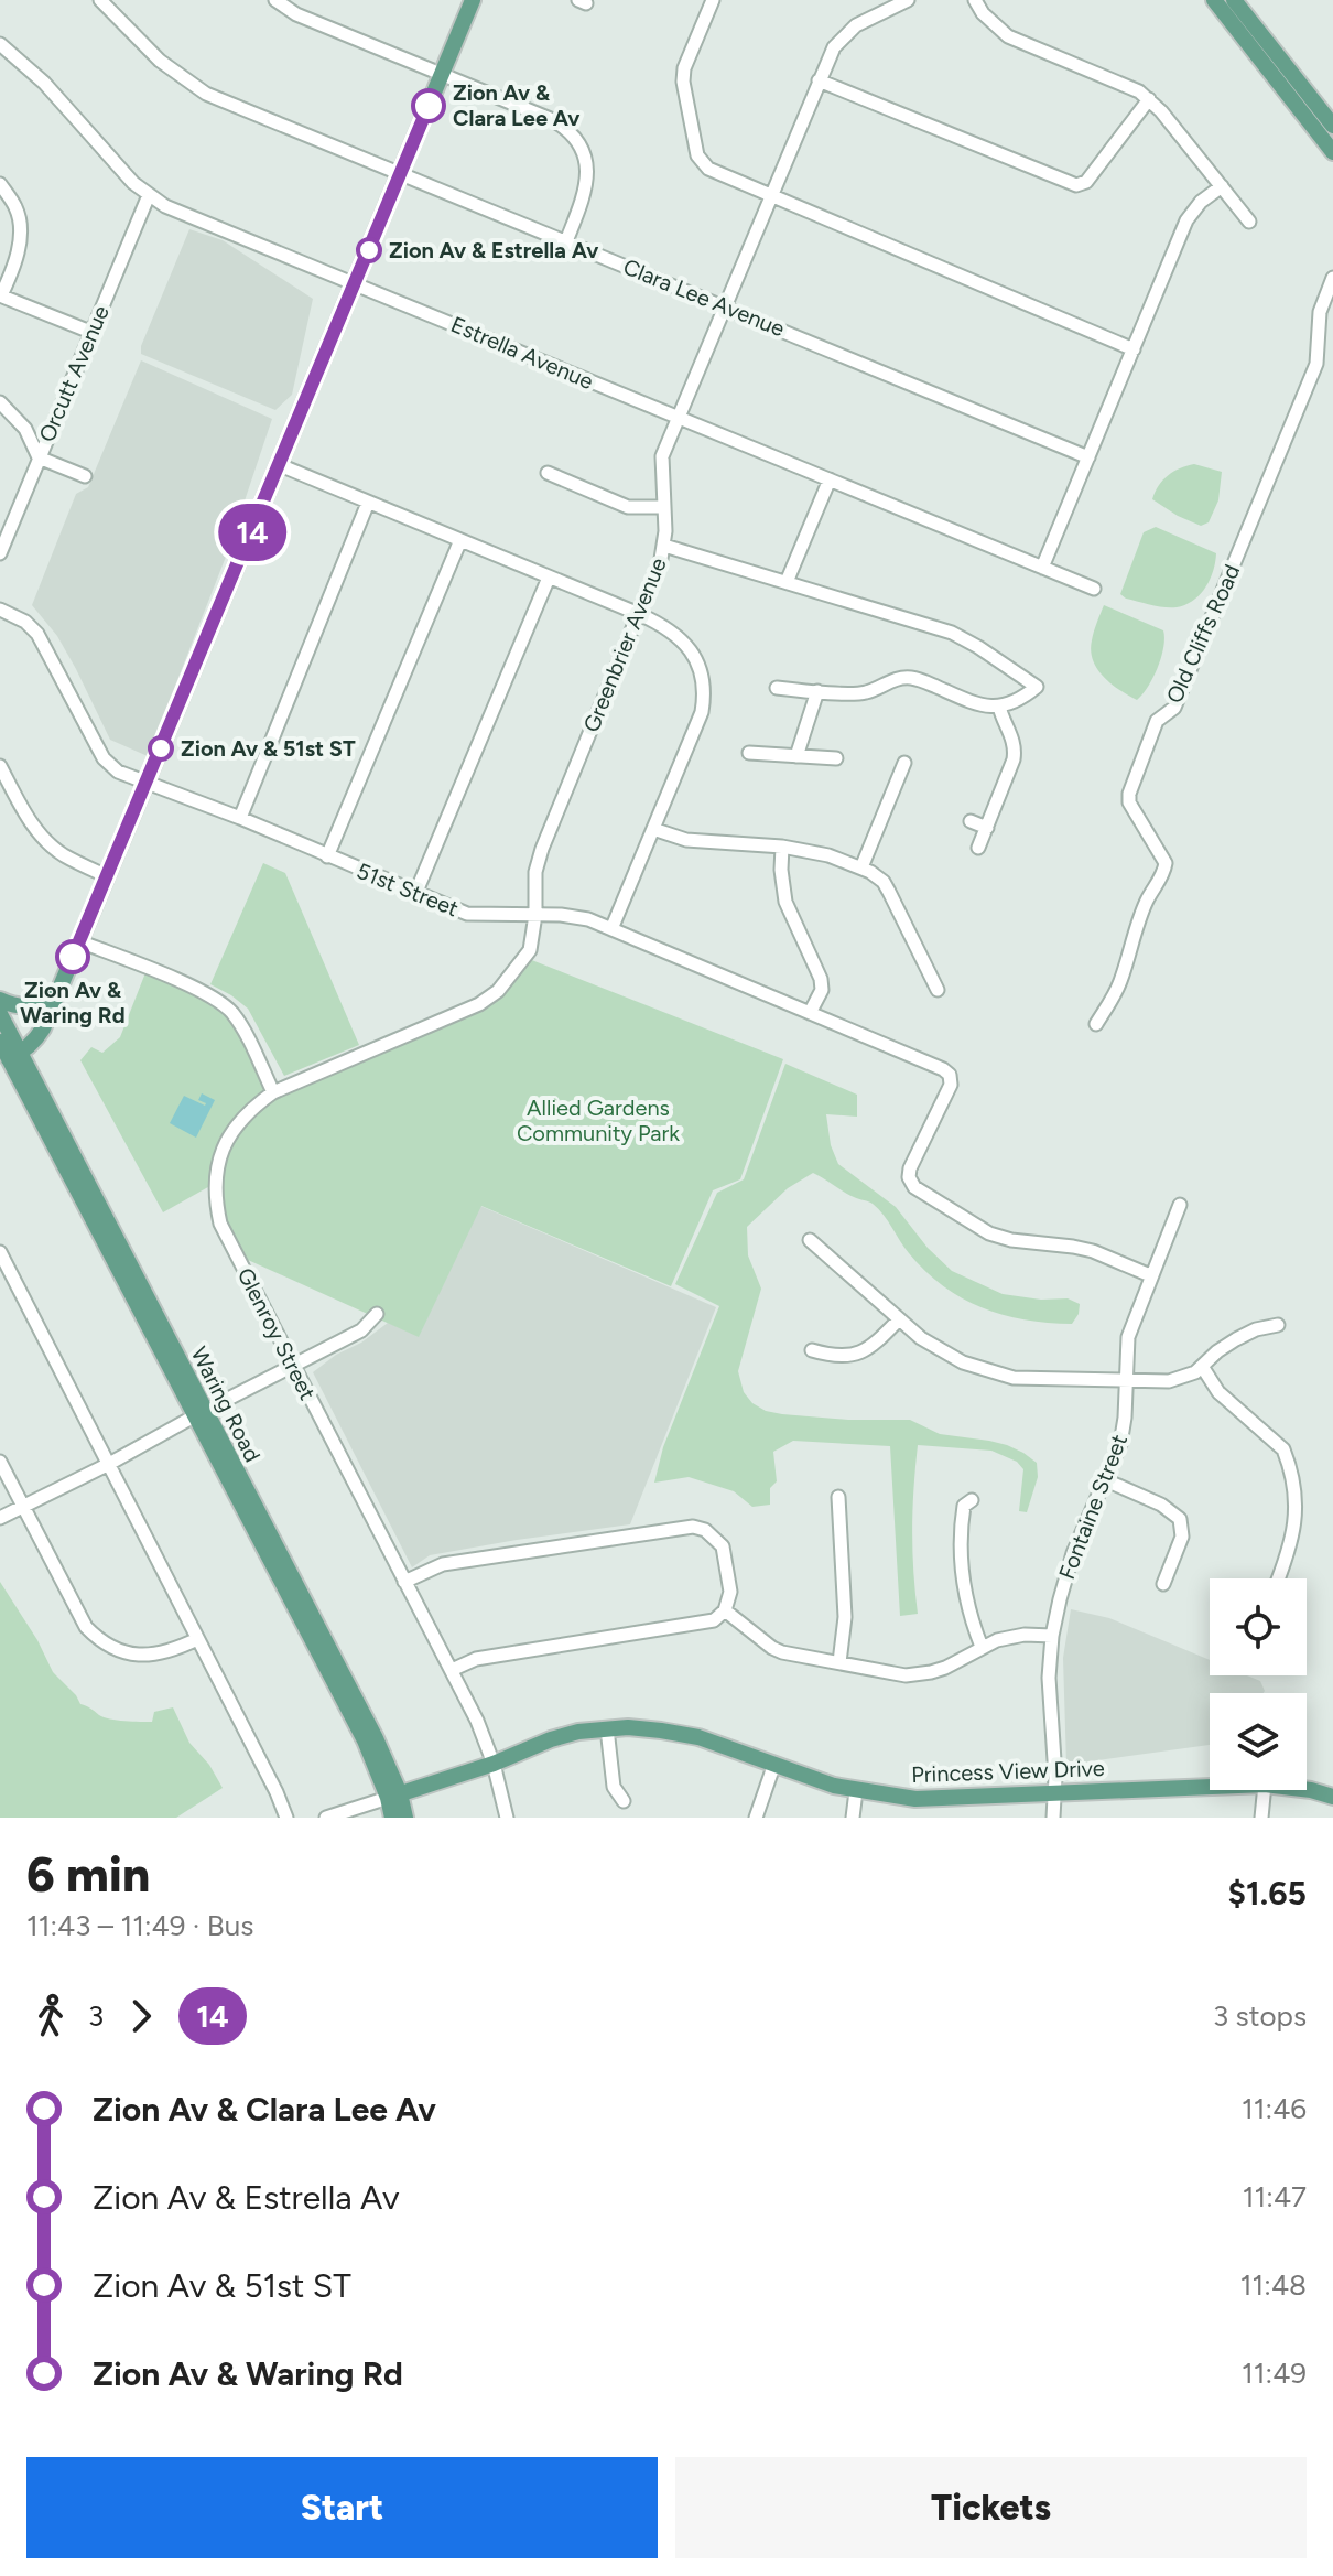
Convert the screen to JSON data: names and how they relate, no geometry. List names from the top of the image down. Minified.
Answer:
{"streets":{"main road":["Waring Road","Princess View Drive"],"street":["Clara Lee Avenue","Estrella Avenue","Orcutt Avenue","Old Cliffs Road","Greenbrier Avenue","51st Street","Glenroy Street","Fontaine Street"]},"crossings":[["Clara Lee Avenue","Greenbrier Avenue"],["Estrella Avenue","Orcutt Avenue"],["Estrella Avenue","Greenbrier Avenue"],["Greenbrier Avenue","51st Street"],["Greenbrier Avenue","Glenroy Street"],["51st Street","Fontaine Street"],["Glenroy Street","Princess View Drive"],["Waring Road","Princess View Drive"],["Fontaine Street","Princess View Drive"]],"parks":["Allied Gardens Community Park"],"places":["Zion Av & Clara Lee Av","Zion Av & Estrella Av","Zion Av & 51st ST","Zion Av & Waring Rd"],"lines":["bus line 14"],"page":{"on_map":"14","heading":["6 min","11:43 – 11:49 · Bus","$1.65"],"legs":["3","14","3 stops"],"list":[{"name":"Zion Av & Clara Lee Av","value":"11:46"},{"name":"Zion Av & Estrella Av","value":"11:47"},{"name":"Zion Av & 51st ST","value":"11:48"},{"name":"Zion Av & Waring Rd","value":"11:49"}],"buttons":["Start","Tickets"]}}
